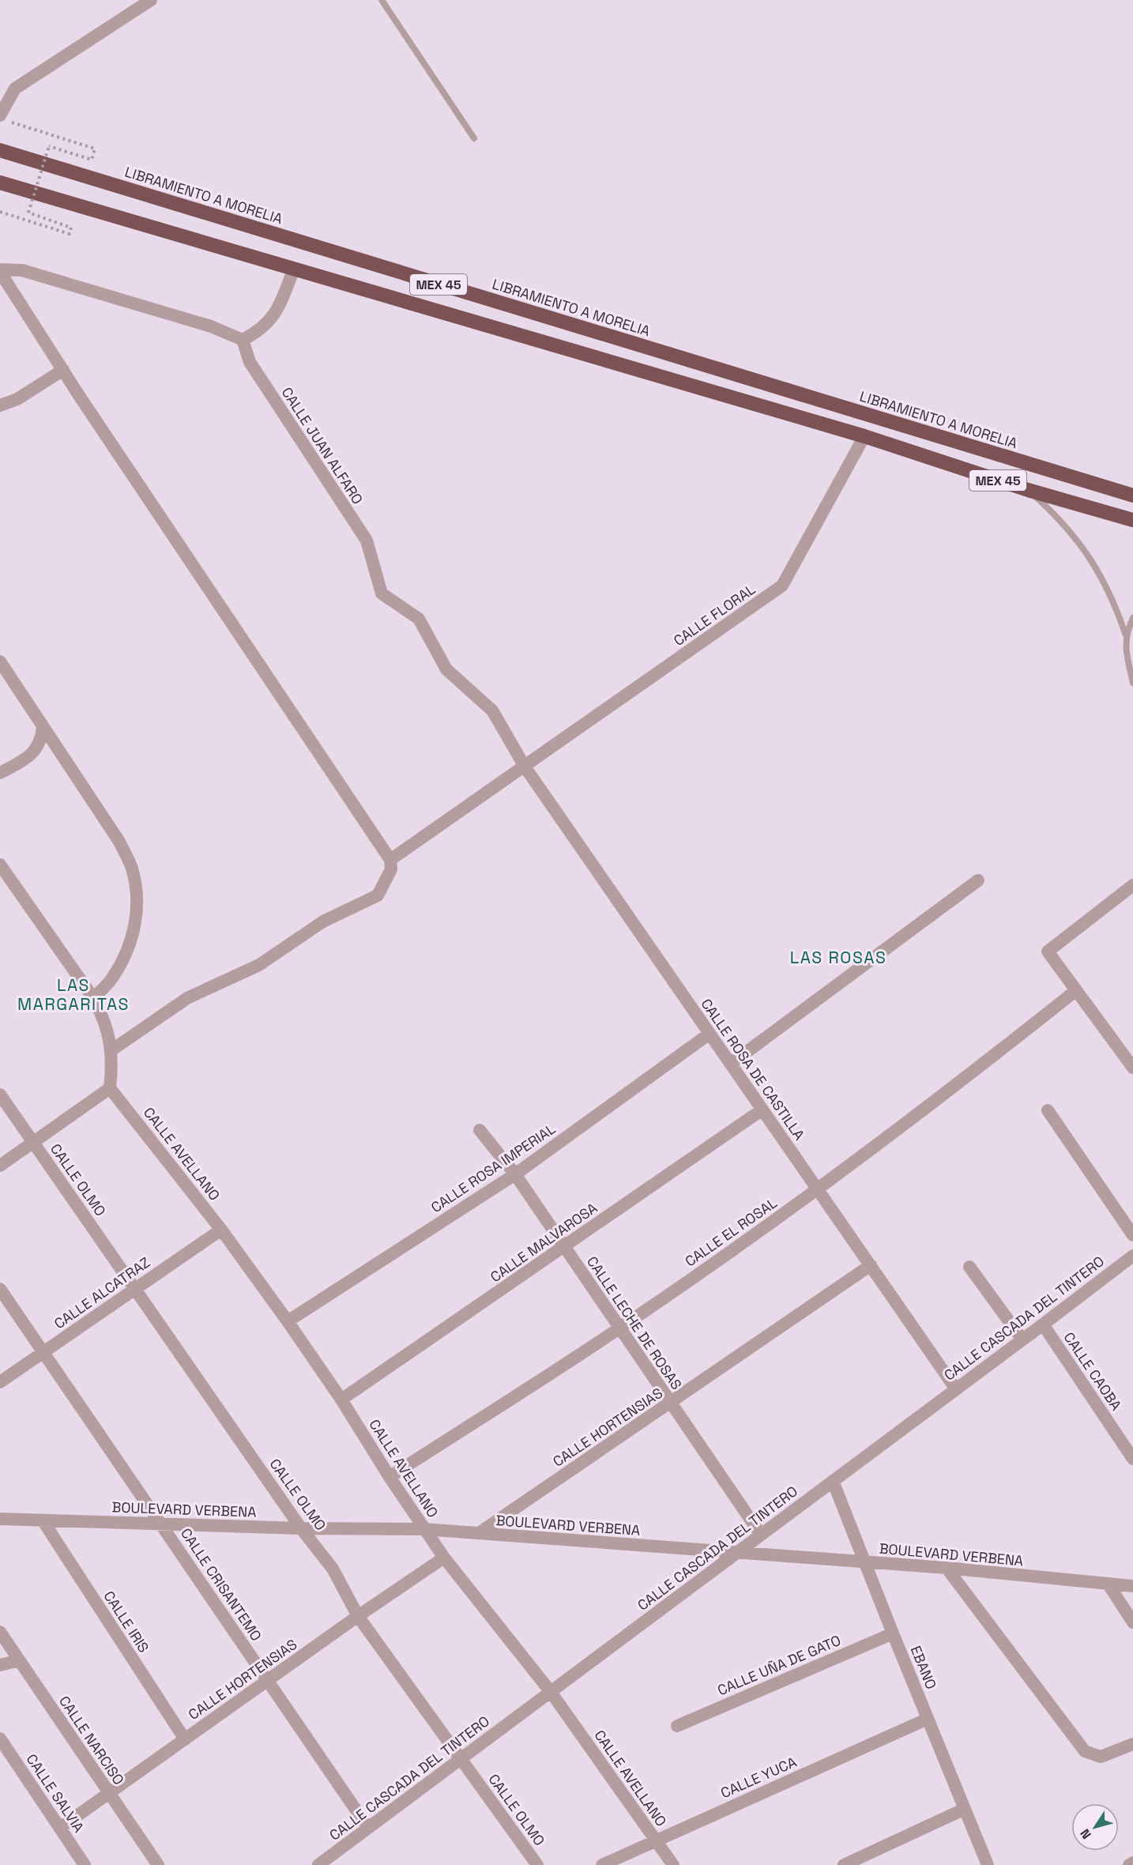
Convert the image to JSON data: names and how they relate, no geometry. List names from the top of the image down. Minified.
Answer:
{"streets":{"highway":["LIBRAMIENTO A MORELIA","MEX 45"],"street":["CALLE JUAN ALFARO","CALLE FLORAL","CALLE ROSA DE CASTILLA","CALLE AVELLANO","CALLE ROSA IMPERIAL","CALLE OLMO","CALLE EL ROSAL","CALLE MALVAROSA","CALLE ALCATRAZ","CALLE CASCADA DEL TINTERO","CALLE LECHE DE ROSAS","CALLE CAOBA","CALLE HORTENSIAS","BOULEVARD VERBENA","CALLE CRISANTEMO","CALLE IRIS","CALLE UÑA DE GATO","EBANO","CALLE NARCISO","CALLE YUCA","CALLE SALVIA"]},"crossings":[["MEX 45","CALLE FLORAL"],["CALLE JUAN ALFARO","CALLE FLORAL"],["CALLE JUAN ALFARO","CALLE ROSA DE CASTILLA"],["CALLE FLORAL","CALLE ROSA DE CASTILLA"],["CALLE ROSA DE CASTILLA","CALLE ROSA IMPERIAL"],["CALLE ROSA DE CASTILLA","CALLE EL ROSAL"],["CALLE ROSA DE CASTILLA","CALLE MALVAROSA"],["CALLE ROSA DE CASTILLA","CALLE CASCADA DEL TINTERO"],["CALLE ROSA DE CASTILLA","CALLE HORTENSIAS"],["CALLE AVELLANO","CALLE ROSA IMPERIAL"],["CALLE AVELLANO","CALLE EL ROSAL"],["CALLE AVELLANO","CALLE MALVAROSA"],["CALLE AVELLANO","CALLE ALCATRAZ"],["CALLE AVELLANO","CALLE CASCADA DEL TINTERO"],["CALLE AVELLANO","CALLE HORTENSIAS"],["CALLE AVELLANO","BOULEVARD VERBENA"],["CALLE AVELLANO","CALLE YUCA"],["CALLE ROSA IMPERIAL","CALLE LECHE DE ROSAS"],["CALLE OLMO","CALLE ALCATRAZ"],["CALLE OLMO","CALLE CASCADA DEL TINTERO"],["CALLE OLMO","CALLE HORTENSIAS"],["CALLE OLMO","BOULEVARD VERBENA"],["CALLE EL ROSAL","CALLE LECHE DE ROSAS"],["CALLE MALVAROSA","CALLE LECHE DE ROSAS"],["CALLE ALCATRAZ","CALLE CRISANTEMO"],["CALLE CASCADA DEL TINTERO","CALLE LECHE DE ROSAS"],["CALLE CASCADA DEL TINTERO","CALLE CAOBA"],["CALLE CASCADA DEL TINTERO","BOULEVARD VERBENA"],["CALLE CASCADA DEL TINTERO","CALLE CRISANTEMO"],["CALLE CASCADA DEL TINTERO","EBANO"],["CALLE LECHE DE ROSAS","CALLE HORTENSIAS"],["CALLE HORTENSIAS","BOULEVARD VERBENA"],["CALLE HORTENSIAS","CALLE CRISANTEMO"],["CALLE HORTENSIAS","CALLE IRIS"],["CALLE HORTENSIAS","CALLE NARCISO"],["CALLE HORTENSIAS","CALLE SALVIA"],["BOULEVARD VERBENA","CALLE CRISANTEMO"],["BOULEVARD VERBENA","CALLE IRIS"],["BOULEVARD VERBENA","EBANO"],["CALLE UÑA DE GATO","EBANO"],["EBANO","CALLE YUCA"]],"districts":["LAS ROSAS","LAS MARGARITAS"],"north":"bottom left"}
